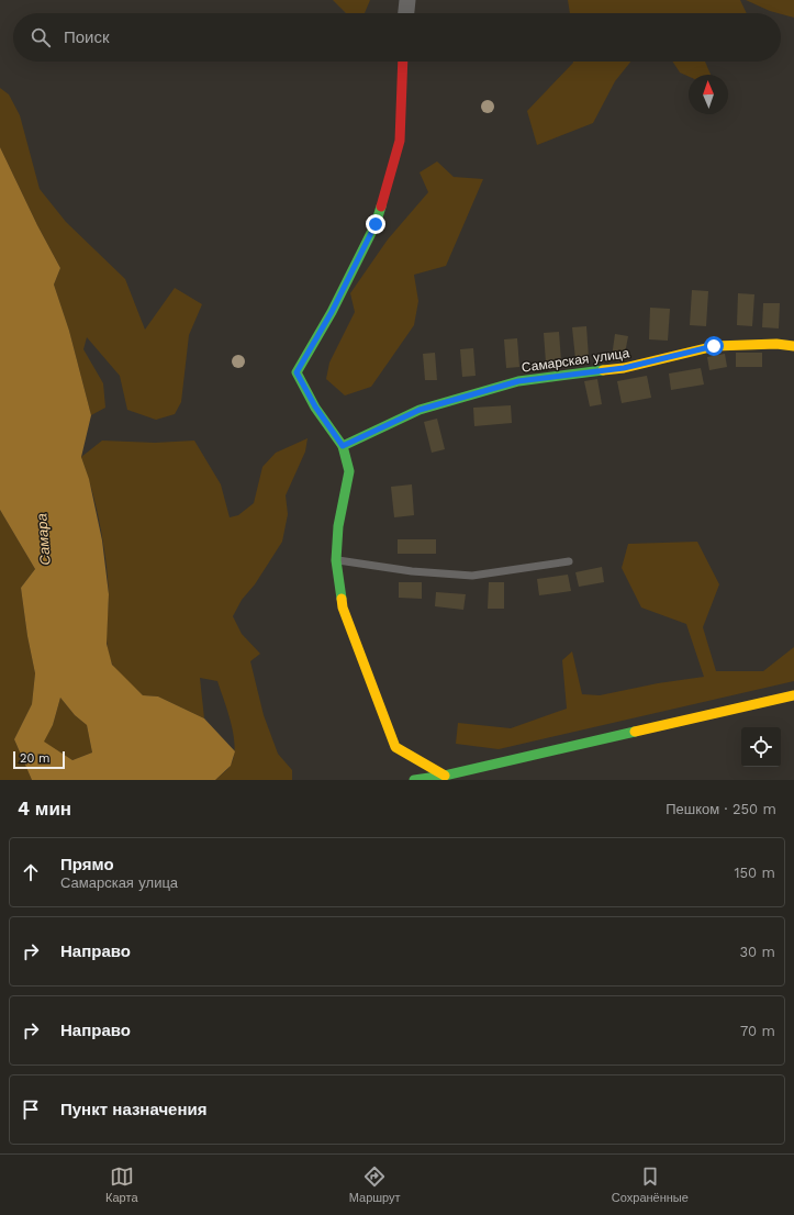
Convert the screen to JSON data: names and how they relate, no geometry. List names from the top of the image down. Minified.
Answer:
{"streets":{"street":["Самарская улица"]},"water":["Самара"],"scale_bar":"20 m","north":"top","page":{"search":"Поиск","scale":"20 m","heading":["4 мин","Пешком · 250 m"],"list":[["Прямо","Самарская улица","150 m"],["Направо","30 m"],["Направо","70 m"],"Пункт назначения"],"nav":["Карта","Маршрут","Сохранённые"]}}
